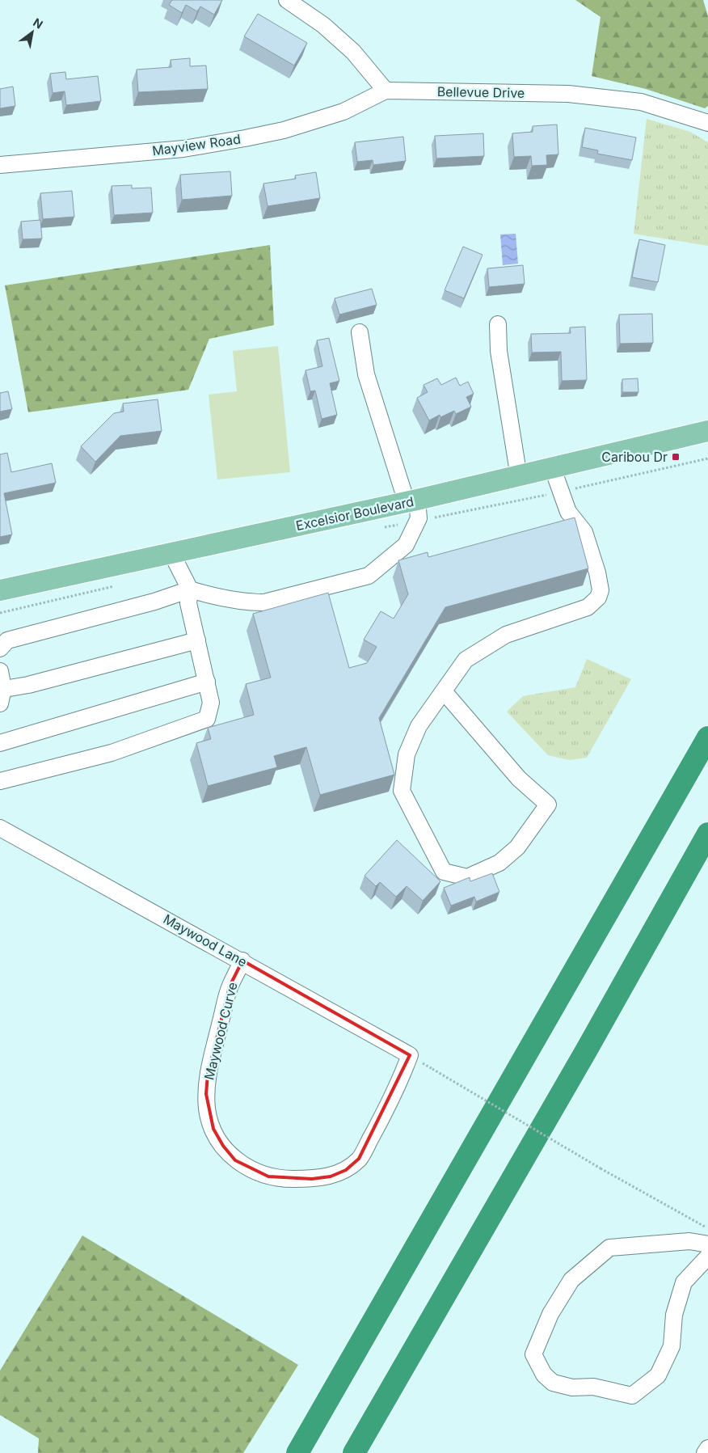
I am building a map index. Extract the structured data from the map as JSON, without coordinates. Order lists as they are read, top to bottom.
{
  "streets": {
    "main road": ["Excelsior Boulevard"],
    "street": [
      "Bellevue Drive",
      "Mayview Road",
      "Maywood Lane",
      "Maywood Curve"
    ]
  },
  "crossings": [
    ["Bellevue Drive", "Mayview Road"],
    ["Maywood Lane", "Maywood Curve"]
  ],
  "places": {
    "transit": ["Caribou Dr"]
  },
  "north": "top right"
}
